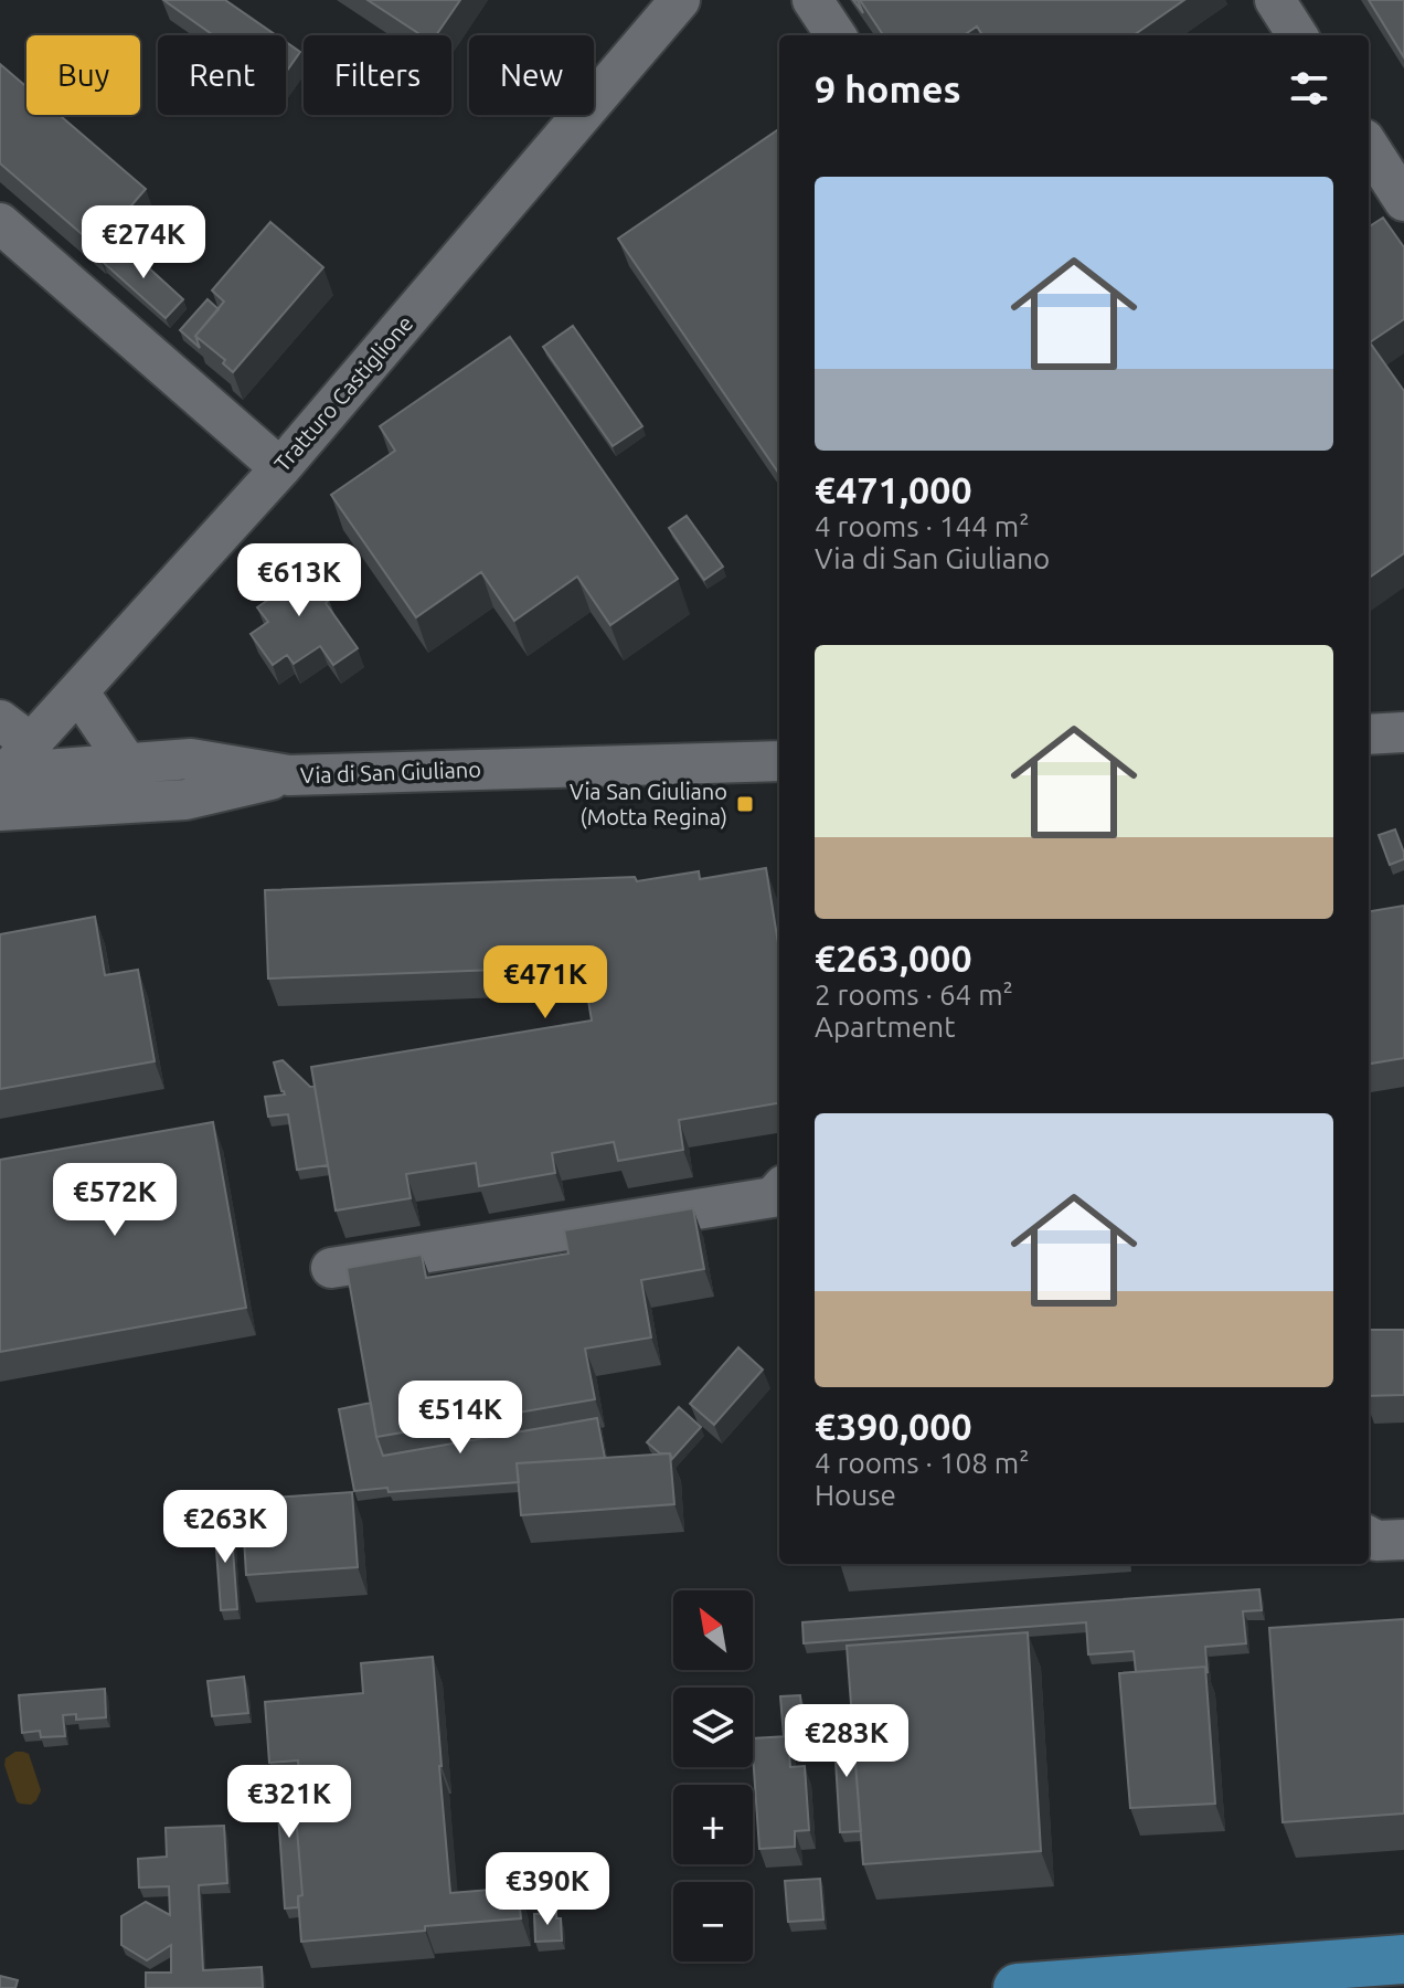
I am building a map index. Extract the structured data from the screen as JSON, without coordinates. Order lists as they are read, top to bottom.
{
  "streets": {
    "street": ["Tratturo Castiglione", "Via di San Giuliano"]
  },
  "crossings": [
    ["Tratturo Castiglione", "Via di San Giuliano"]
  ],
  "places": {
    "transit": ["Via San Giuliano (Motta Regina)"]
  },
  "north": "top left",
  "page": {
    "chip": [
      "Buy",
      "Rent",
      "Filters",
      "New"
    ],
    "heading": "9 homes",
    "list": [
      {
        "name": "€471,000",
        "note": "4 rooms · 144 m² · Via di San Giuliano"
      },
      {
        "name": "€263,000",
        "note": "2 rooms · 64 m² · Apartment"
      },
      {
        "name": "€390,000",
        "note": "4 rooms · 108 m² · House"
      }
    ],
    "price": [
      "€274K",
      "€613K",
      "€471K",
      "€572K",
      "€514K",
      "€263K",
      "€283K",
      "€321K",
      "€390K"
    ],
    "map_buttons": ["+", "−"]
  }
}
